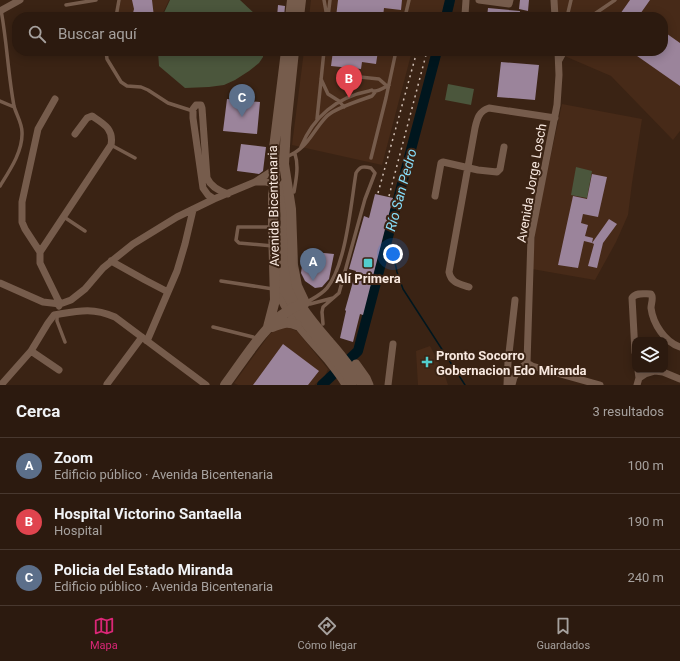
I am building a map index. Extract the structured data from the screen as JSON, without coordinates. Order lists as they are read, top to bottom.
{
  "streets": {
    "main road": ["Avenida Bicentenaria"],
    "street": ["Avenida Jorge Losch"]
  },
  "water": ["Río San Pedro"],
  "places": {
    "transit": ["Alí Primera"],
    "health": ["Pronto Socorro Gobernacion Edo Miranda"]
  },
  "page": {
    "search": "Buscar aquí",
    "pins": ["B", "C", "A"],
    "heading": ["Cerca", "3 resultados"],
    "list": [
      {
        "mark": "A",
        "name": "Zoom",
        "note": "Edificio público · Avenida Bicentenaria",
        "value": "100 m"
      },
      {
        "mark": "B",
        "name": "Hospital Victorino Santaella",
        "note": "Hospital",
        "value": "190 m"
      },
      {
        "mark": "C",
        "name": "Policia del Estado Miranda",
        "note": "Edificio público · Avenida Bicentenaria",
        "value": "240 m"
      }
    ],
    "nav": ["Mapa", "Cómo llegar", "Guardados"]
  }
}
